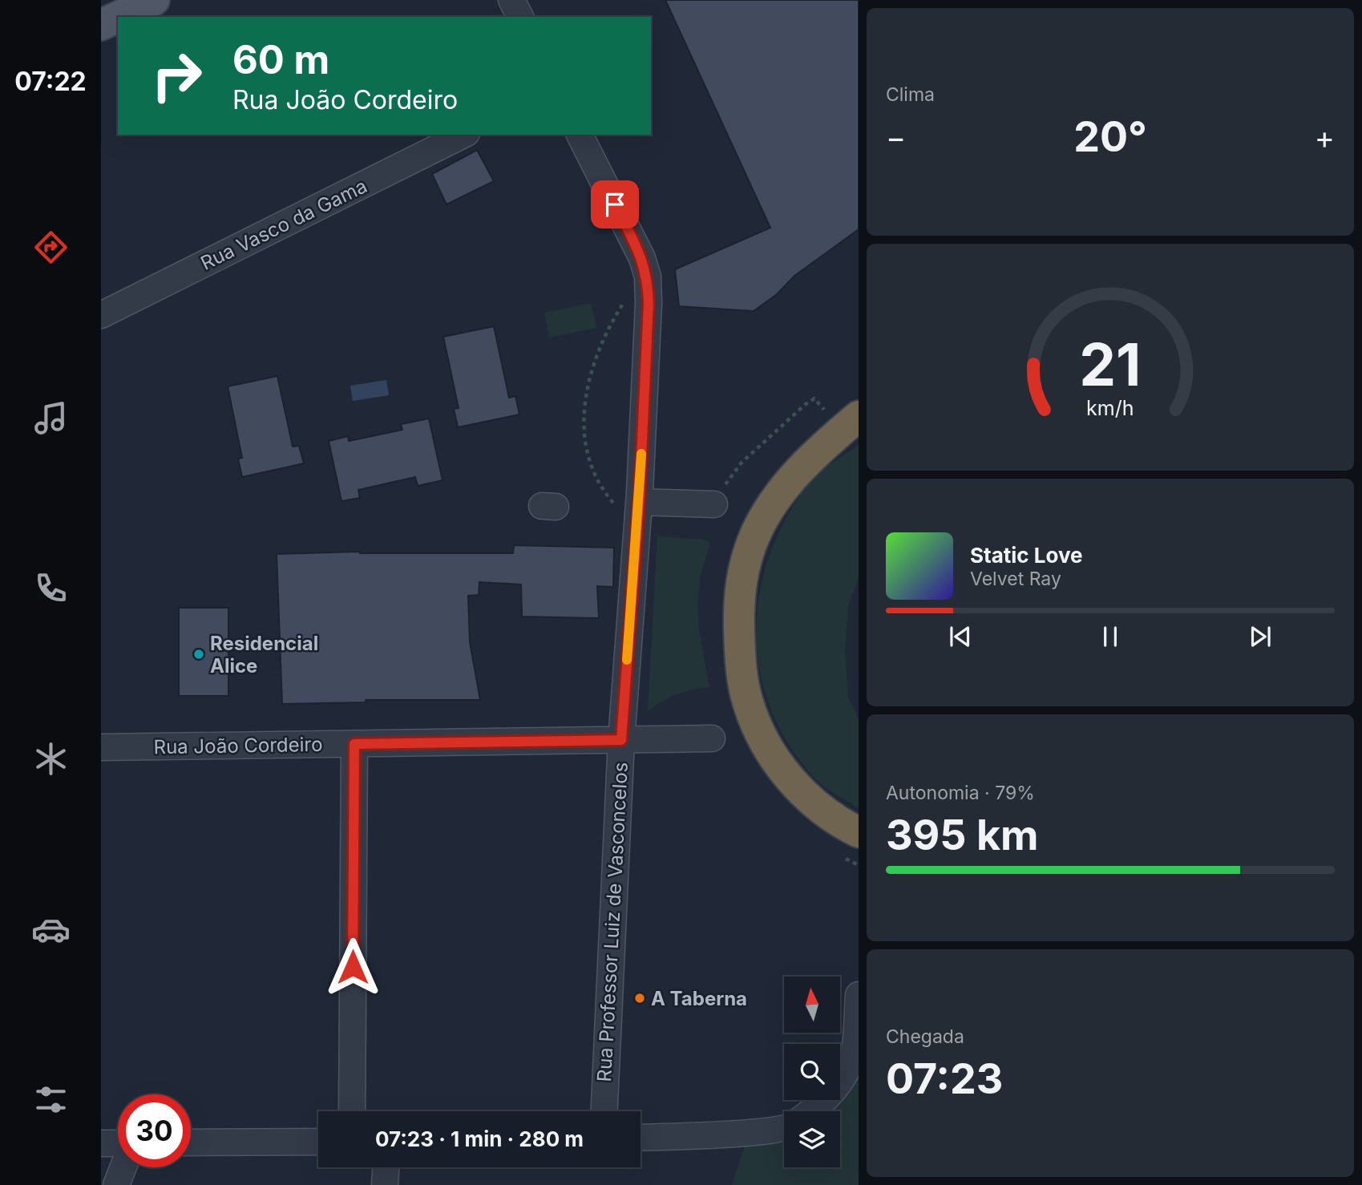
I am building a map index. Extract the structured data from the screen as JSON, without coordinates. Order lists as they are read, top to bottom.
{
  "streets": {
    "street": ["Rua Vasco da Gama", "Rua João Cordeiro", "Rua Professor Luiz de Vasconcelos"]
  },
  "crossings": [
    ["Rua João Cordeiro", "Rua Professor Luiz de Vasconcelos"]
  ],
  "places": ["Residencial Alice", "A Taberna"],
  "north": "top",
  "page": {
    "tabs": "07:22",
    "tile": [
      "Clima",
      ["Autonomia · 79%", "395 km"],
      ["Chegada", "07:23"]
    ],
    "turn": ["60 m", "Rua João Cordeiro"],
    "heat": ["−", "20°", "+"],
    "song": ["Static Love", "Velvet Ray"],
    "limit": "30",
    "trip": "07:23 · 1 min · 280 m",
    "gauge": ["21", "km/h"]
  }
}
